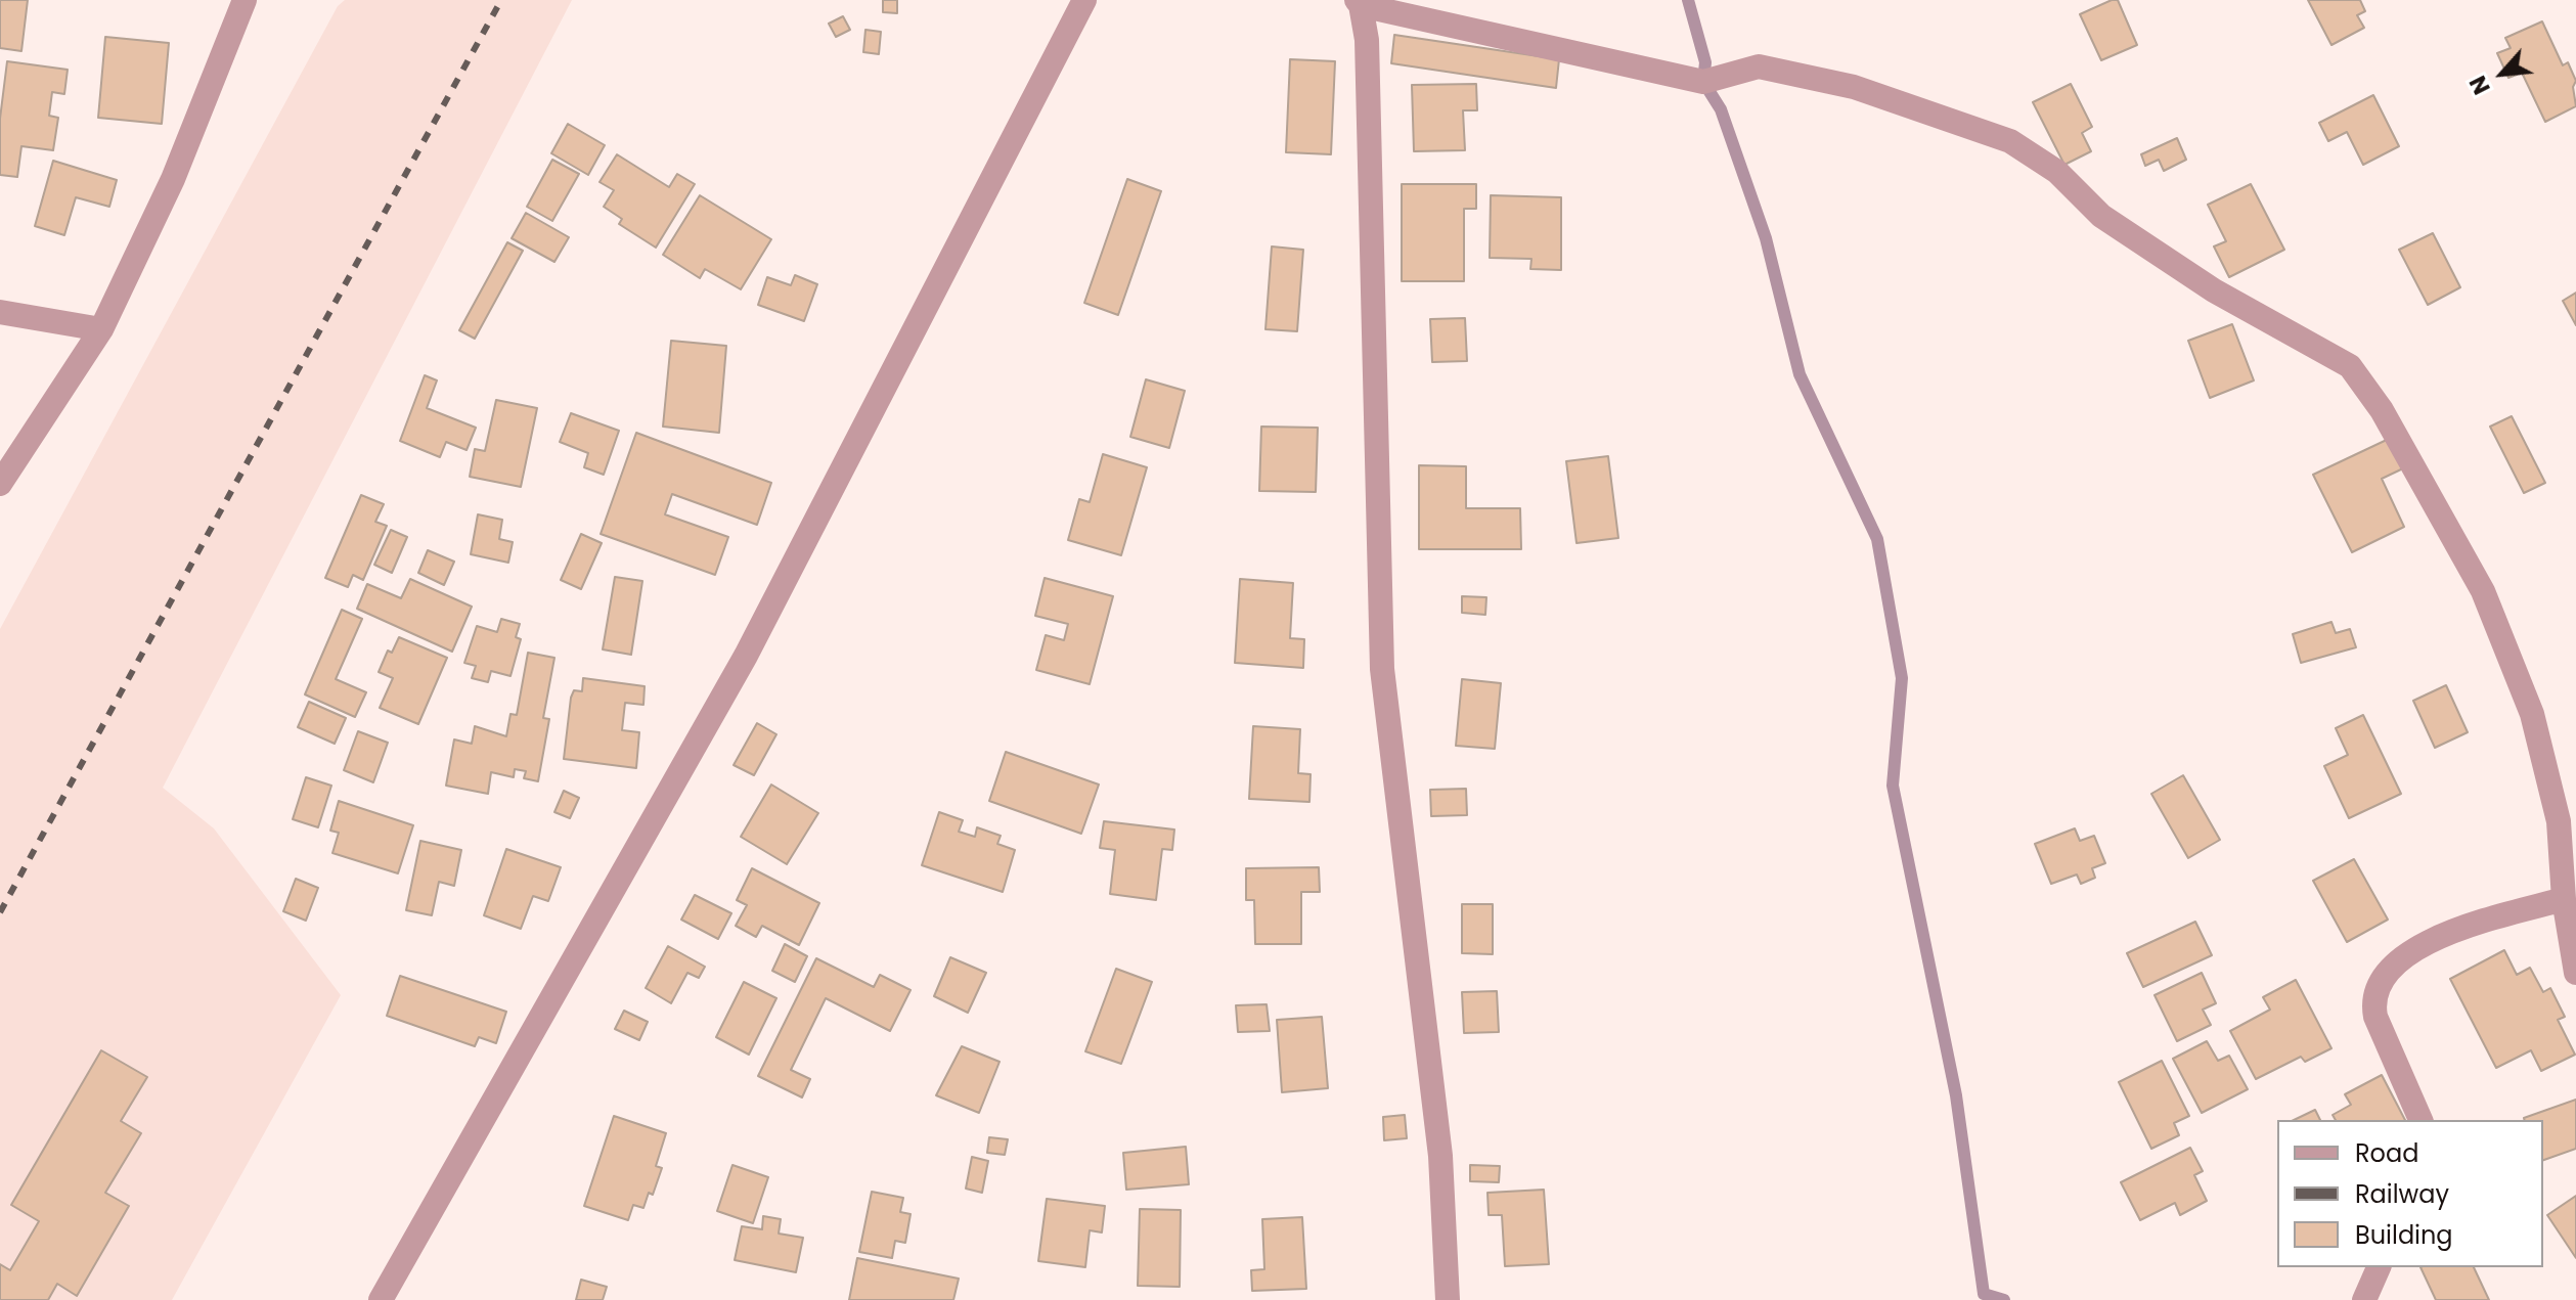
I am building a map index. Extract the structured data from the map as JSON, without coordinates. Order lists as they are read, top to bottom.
{
  "legend": ["Road", "Railway", "Building"],
  "north": "bottom left"
}
